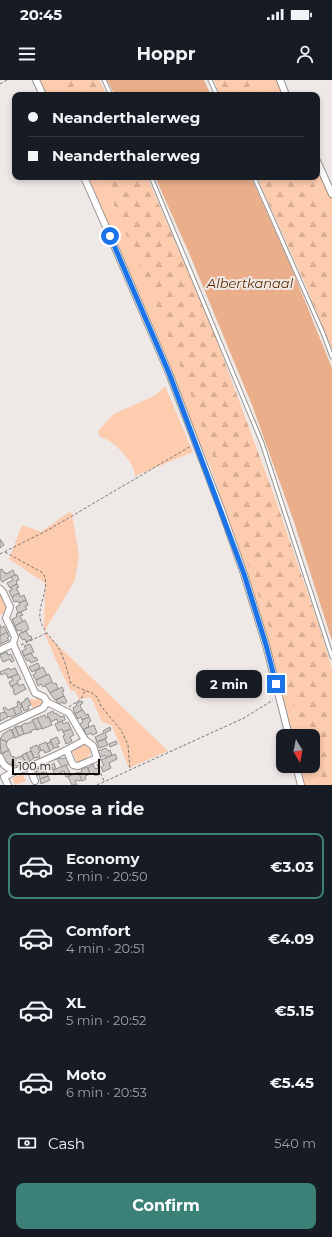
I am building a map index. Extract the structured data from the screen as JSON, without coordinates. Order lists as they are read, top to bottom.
{
  "water": ["Albertkanaal"],
  "scale_bar": "100 m",
  "north": "bottom",
  "page": {
    "status": "20:45",
    "header": "Hoppr",
    "banner": ["Neanderthalerweg", "Neanderthalerweg"],
    "bubble": "2 min",
    "scale": "100 m",
    "heading": "Choose a ride",
    "list": [
      {
        "name": "Economy",
        "note": "3 min · 20:50",
        "value": "€3.03"
      },
      {
        "name": "Comfort",
        "note": "4 min · 20:51",
        "value": "€4.09"
      },
      {
        "name": "XL",
        "note": "5 min · 20:52",
        "value": "€5.15"
      },
      {
        "name": "Moto",
        "note": "6 min · 20:53",
        "value": "€5.45"
      }
    ],
    "pay": ["Cash", "540 m"],
    "buttons": "Confirm"
  }
}
